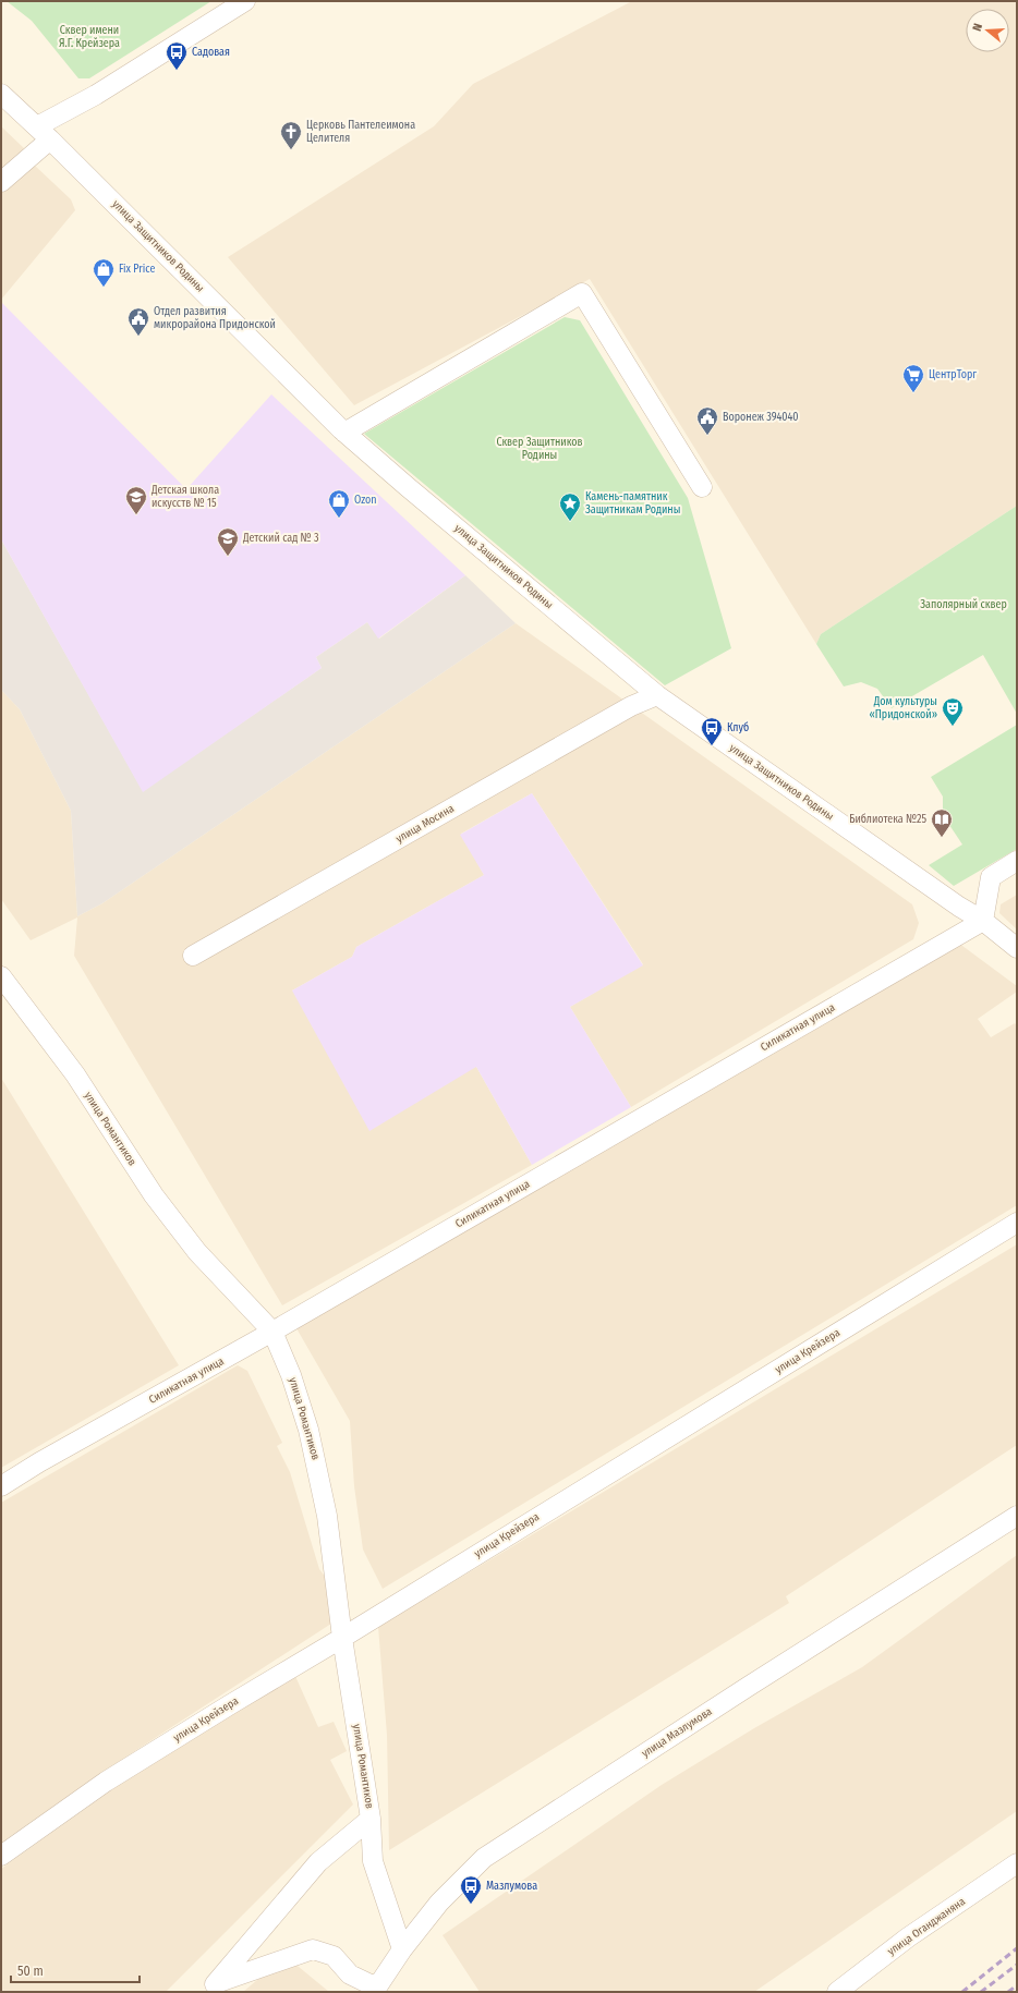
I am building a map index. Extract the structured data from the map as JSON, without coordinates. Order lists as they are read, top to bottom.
{
  "streets": {
    "street": [
      "улица Защитников Родины",
      "улица Мосина",
      "Силикатная улица",
      "улица Романтиков",
      "улица Крейзера",
      "улица Мазлумова",
      "улица Оганджаняна"
    ]
  },
  "crossings": [
    ["улица Защитников Родины", "улица Мосина"],
    ["улица Защитников Родины", "Силикатная улица"],
    ["Силикатная улица", "улица Романтиков"],
    ["улица Романтиков", "улица Крейзера"],
    ["улица Романтиков", "улица Мазлумова"]
  ],
  "parks": ["Сквер имени Я.Г. Крейзера", "Сквер Защитников Родины", "Заполярный сквер"],
  "places": {
    "bus stop": ["Садовая", "Клуб", "Мазлумова"],
    "church": ["Церковь Пантелеимона Целителя"],
    "shop": ["Fix Price", "Ozon"],
    "public building": ["Отдел развития микрорайона Придонской", "Воронеж 394040"],
    "supermarket": ["ЦентрТорг"],
    "school or university": ["Детская школа искусств № 15", "Детский сад № 3"],
    "place": ["Камень-памятник Защитникам Родины"],
    "theatre": ["Дом культуры «Придонской»"],
    "library": ["Библиотека №25"]
  },
  "scale_bar": "50 m",
  "north": "left"
}
